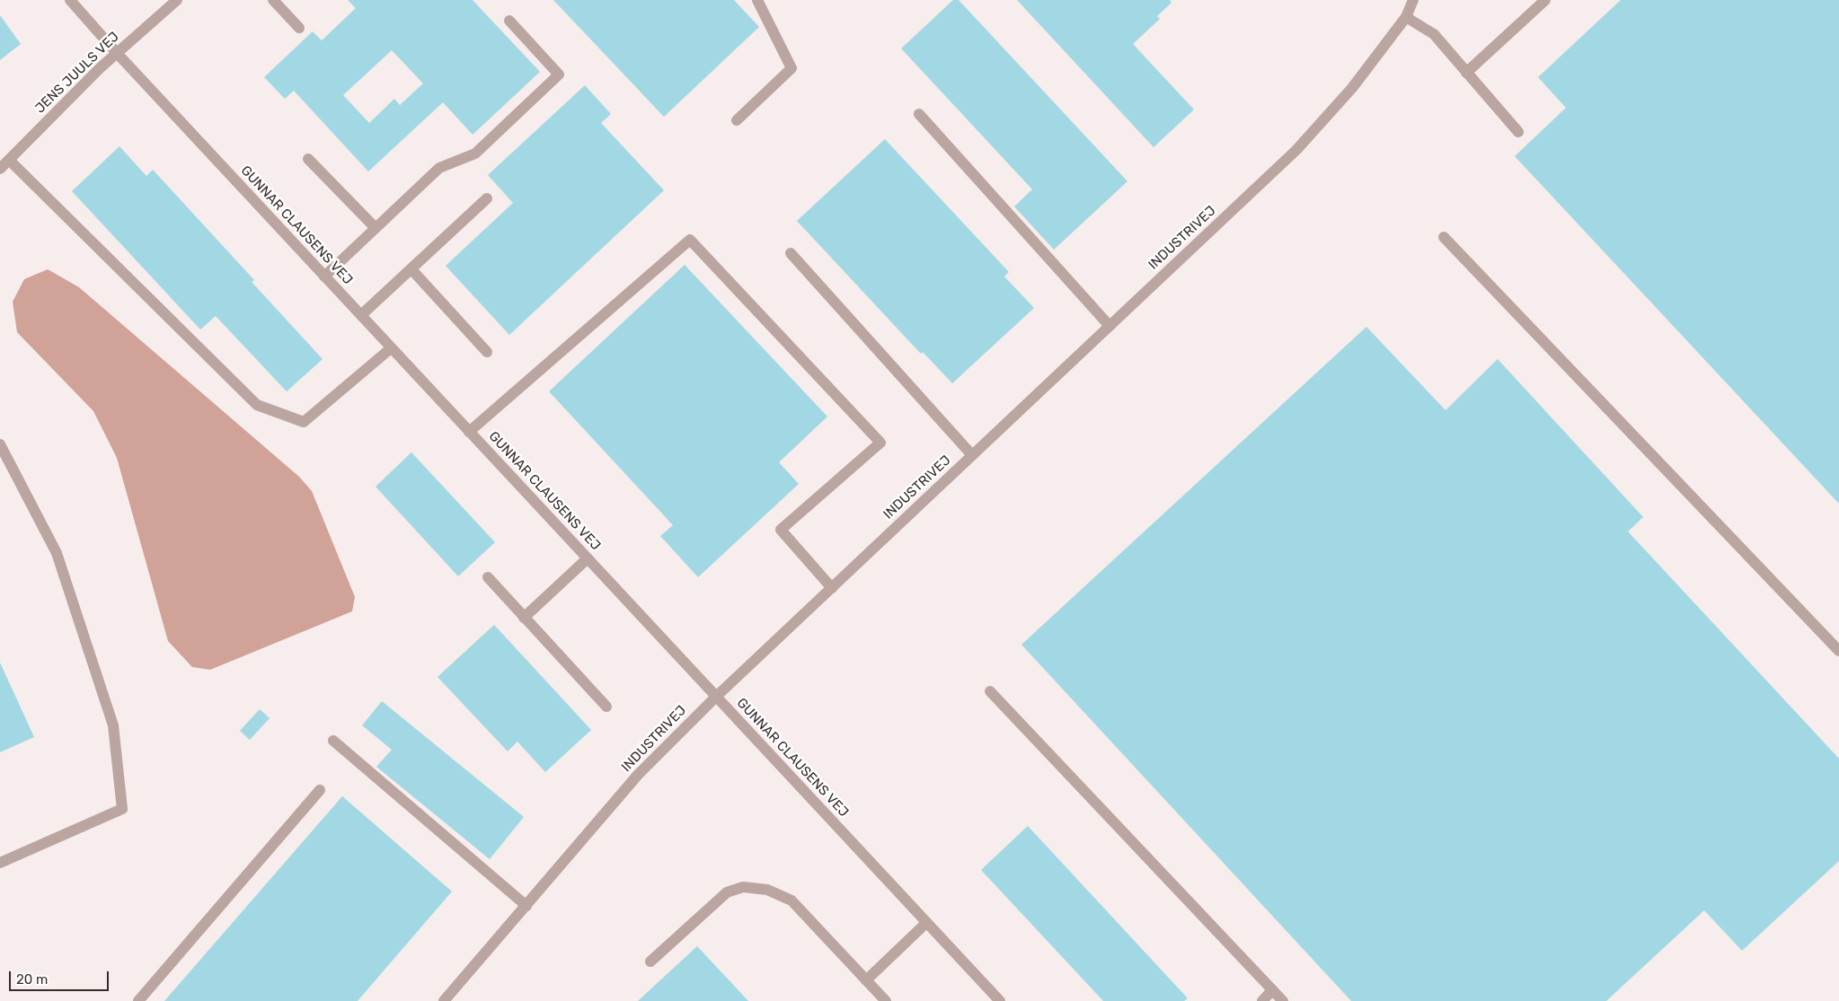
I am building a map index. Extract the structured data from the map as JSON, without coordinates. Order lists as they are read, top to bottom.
{
  "streets": {
    "street": ["JENS JUULS VEJ", "GUNNAR CLAUSENS VEJ", "INDUSTRIVEJ"]
  },
  "crossings": [
    ["JENS JUULS VEJ", "GUNNAR CLAUSENS VEJ"],
    ["GUNNAR CLAUSENS VEJ", "INDUSTRIVEJ"]
  ],
  "scale_bar": "20 m"
}
